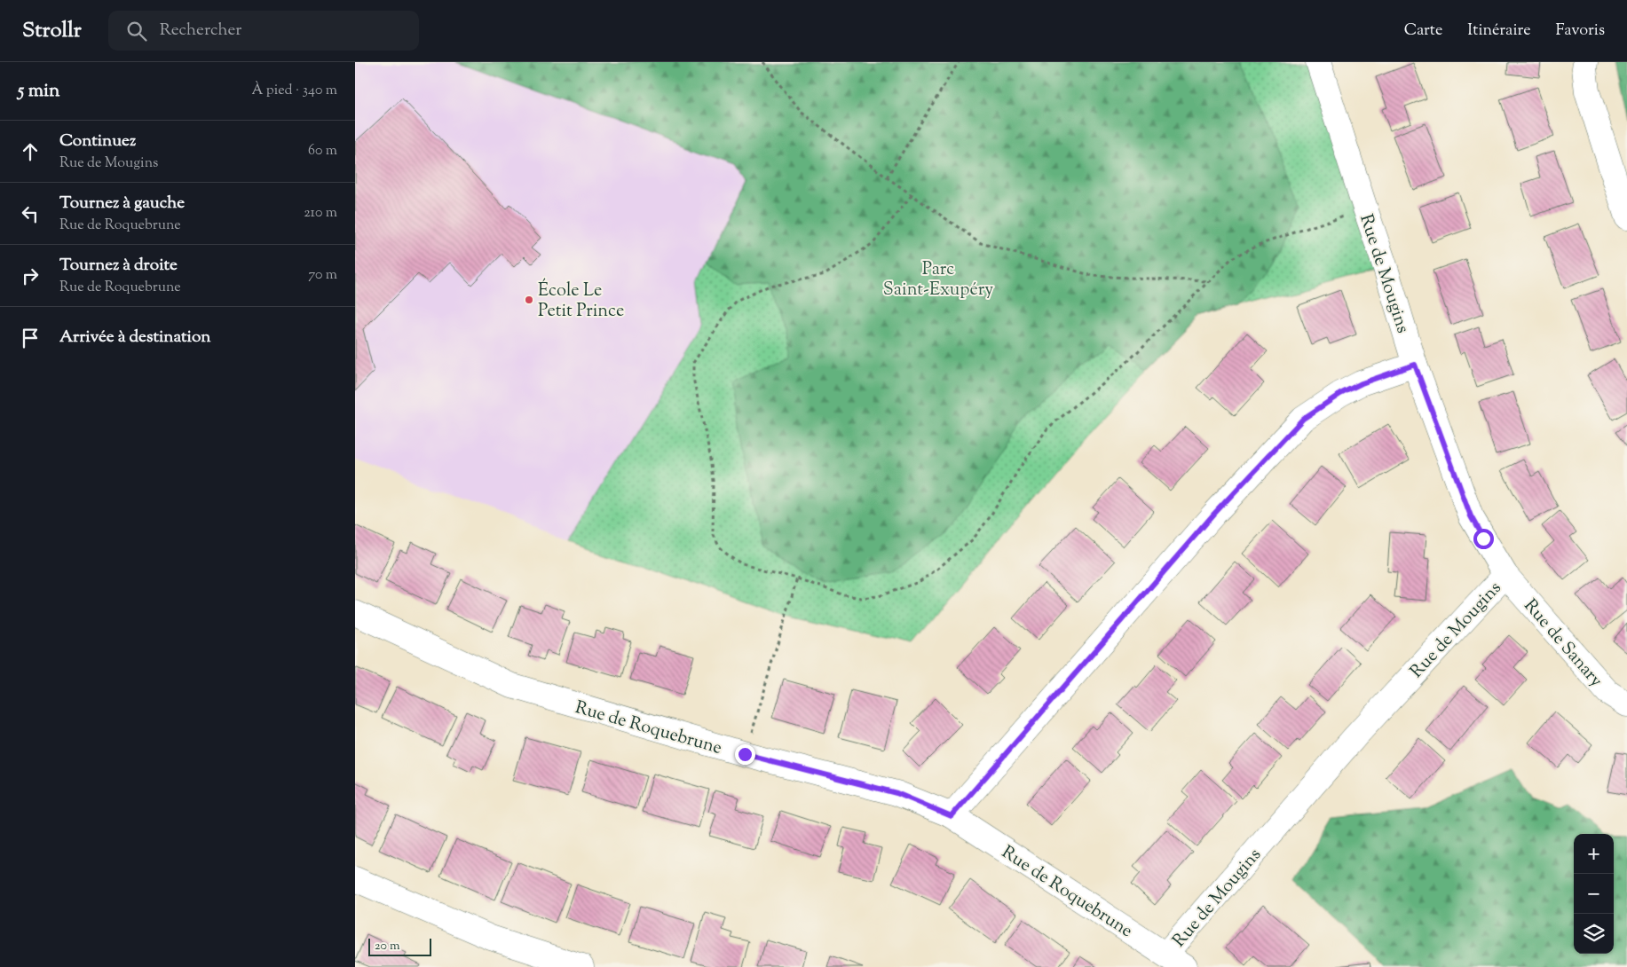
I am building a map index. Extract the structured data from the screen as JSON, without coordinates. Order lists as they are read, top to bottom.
{
  "streets": {
    "street": ["Rue de Mougins", "Rue de Sanary", "Rue de Roquebrune"]
  },
  "crossings": [
    ["Rue de Mougins", "Rue de Sanary"],
    ["Rue de Mougins", "Rue de Roquebrune"]
  ],
  "parks": ["Parc Saint-Exupéry"],
  "places": ["École Le Petit Prince"],
  "scale_bar": "20 m",
  "page": {
    "header": "Strollr",
    "search": "Rechercher",
    "nav": ["Carte", "Itinéraire", "Favoris"],
    "heading": ["5 min", "À pied · 340 m"],
    "list": [
      ["Continuez", "Rue de Mougins", "60 m"],
      ["Tournez à gauche", "Rue de Roquebrune", "210 m"],
      ["Tournez à droite", "Rue de Roquebrune", "70 m"],
      "Arrivée à destination"
    ],
    "map_buttons": ["+", "−"],
    "scale": "20 m"
  }
}
